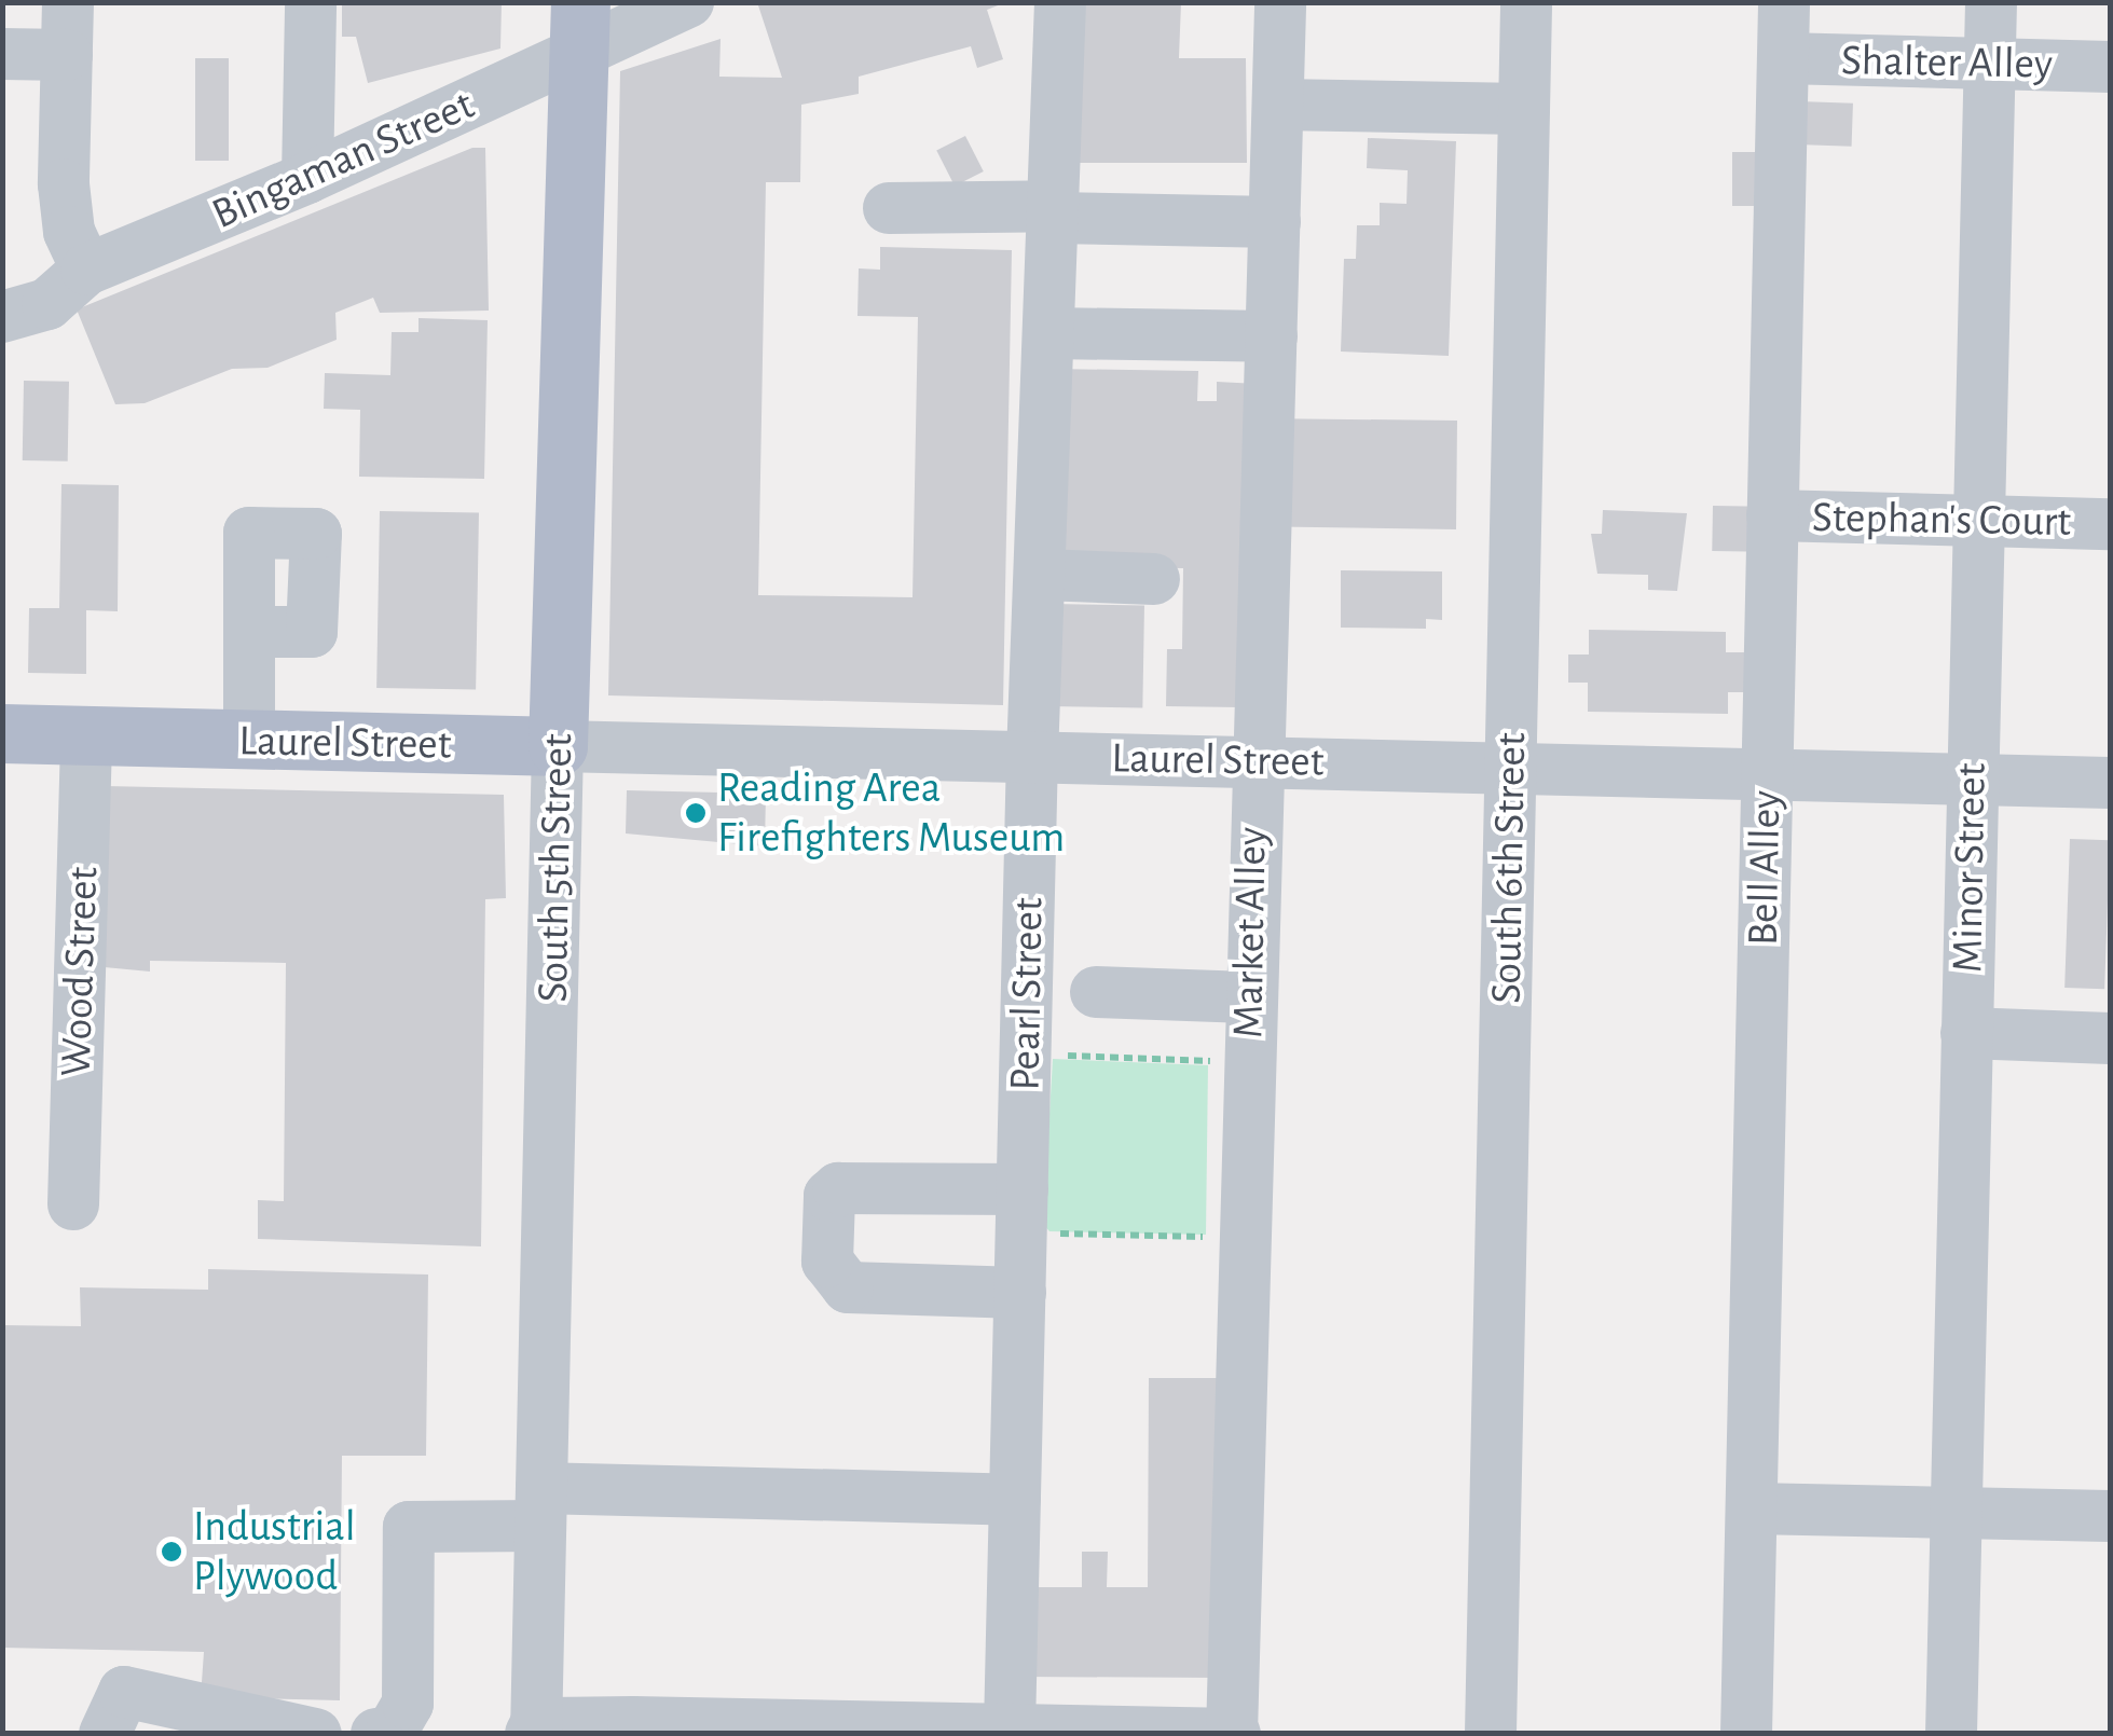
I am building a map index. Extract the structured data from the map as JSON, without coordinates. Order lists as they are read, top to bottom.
{
  "streets": {
    "main road": ["Laurel Street", "South 5th Street"],
    "street": [
      "Shalter Alley",
      "Bingaman Street",
      "Stephan's Court",
      "South 6th Street",
      "Bell Alley",
      "Minor Street",
      "Market Alley",
      "Wood Street",
      "Pearl Street"
    ]
  },
  "crossings": [
    ["Shalter Alley", "Bell Alley"],
    ["Shalter Alley", "Minor Street"],
    ["Bingaman Street", "South 5th Street"],
    ["Stephan's Court", "Bell Alley"],
    ["Stephan's Court", "Minor Street"],
    ["Laurel Street", "South 5th Street"],
    ["Laurel Street", "South 6th Street"],
    ["Laurel Street", "Bell Alley"],
    ["Laurel Street", "Minor Street"],
    ["Laurel Street", "Market Alley"],
    ["Laurel Street", "Wood Street"],
    ["Laurel Street", "Pearl Street"]
  ],
  "places": ["Reading Area Firefighters Museum", "Industrial Plywood"]
}
